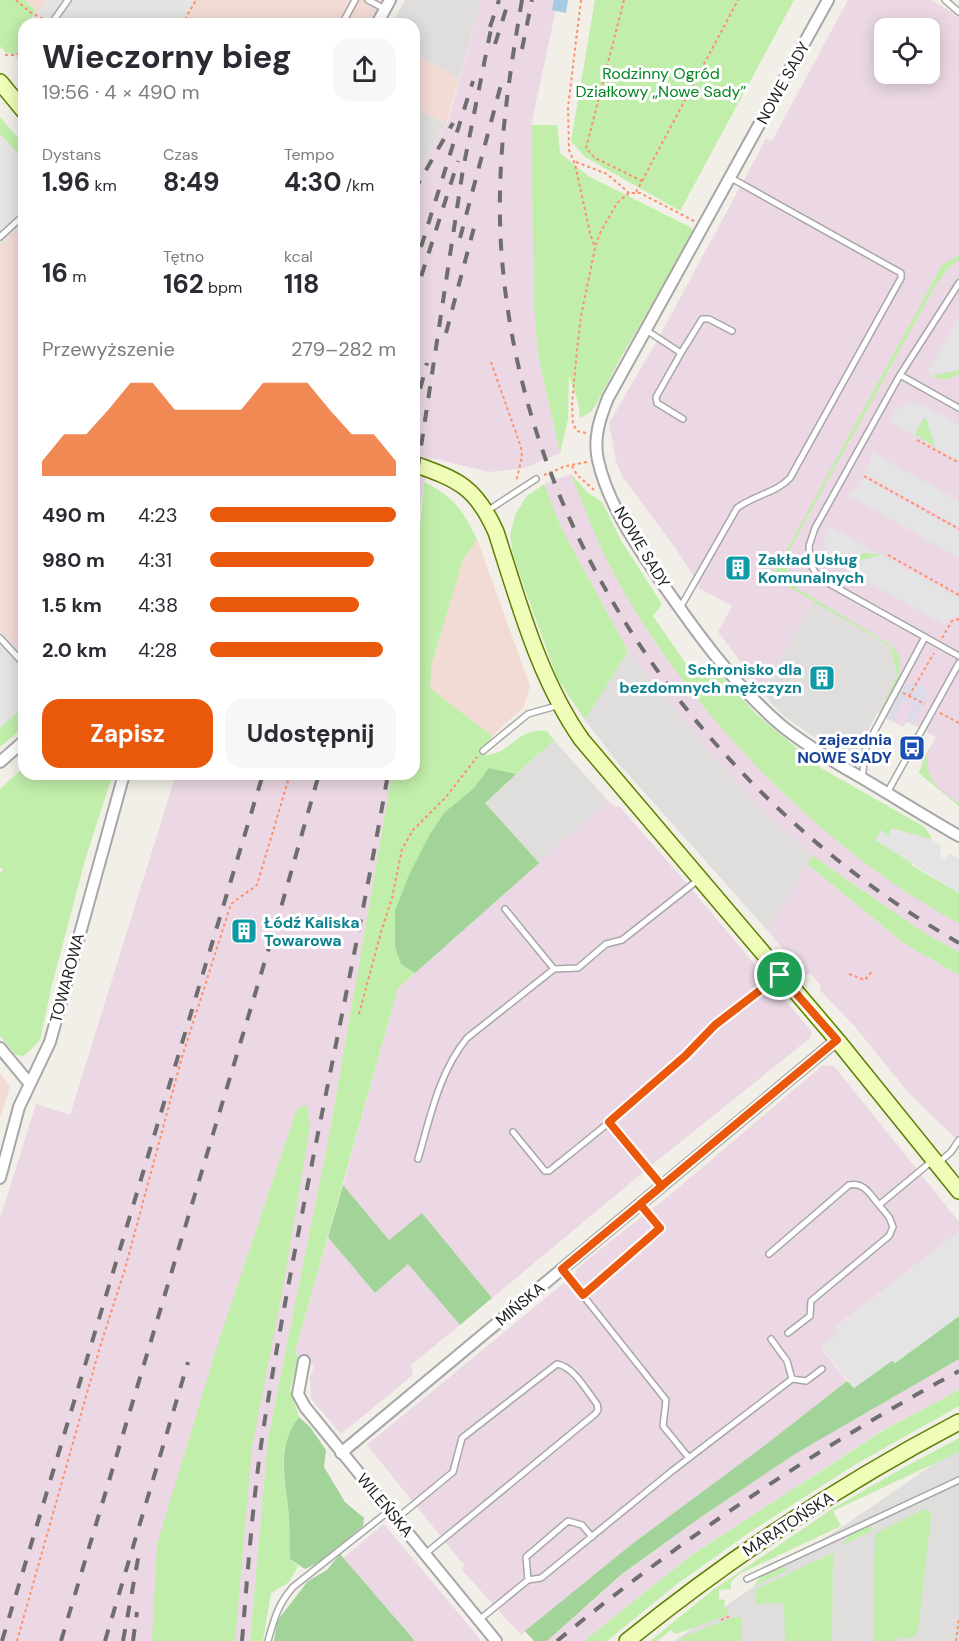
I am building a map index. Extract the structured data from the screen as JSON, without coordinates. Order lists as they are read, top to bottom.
{
  "streets": {
    "street": [
      "NOWE SADY",
      "TOWAROWA",
      "MIŃSKA",
      "WILEŃSKA",
      "MARATOŃSKA"
    ]
  },
  "crossings": [
    ["MIŃSKA", "WILEŃSKA"]
  ],
  "parks": ["Rodzinny Ogród Działkowy „Nowe Sady”"],
  "places": {
    "building": ["Zakład Usług Komunalnych", "Schronisko dla bezdomnych mężczyzn", "Łódź Kaliska Towarowa"],
    "bus stop": ["zajezdnia NOWE SADY"]
  },
  "page": {
    "heading": ["Wieczorny bieg", "19:56 · 4 × 490 m"],
    "stats": [
      ["Dystans", "1.96 km"],
      ["Czas", "8:49"],
      ["Tempo", "4:30 /km"],
      ["16 m"],
      ["Tętno", "162 bpm"],
      ["kcal", "118"]
    ],
    "chart": ["Przewyższenie", "279–282 m"],
    "list": [
      {
        "name": "490 m",
        "note": "4:23"
      },
      {
        "name": "980 m",
        "note": "4:31"
      },
      {
        "name": "1.5 km",
        "note": "4:38"
      },
      {
        "name": "2.0 km",
        "note": "4:28"
      }
    ],
    "buttons": ["Zapisz", "Udostępnij"]
  }
}
